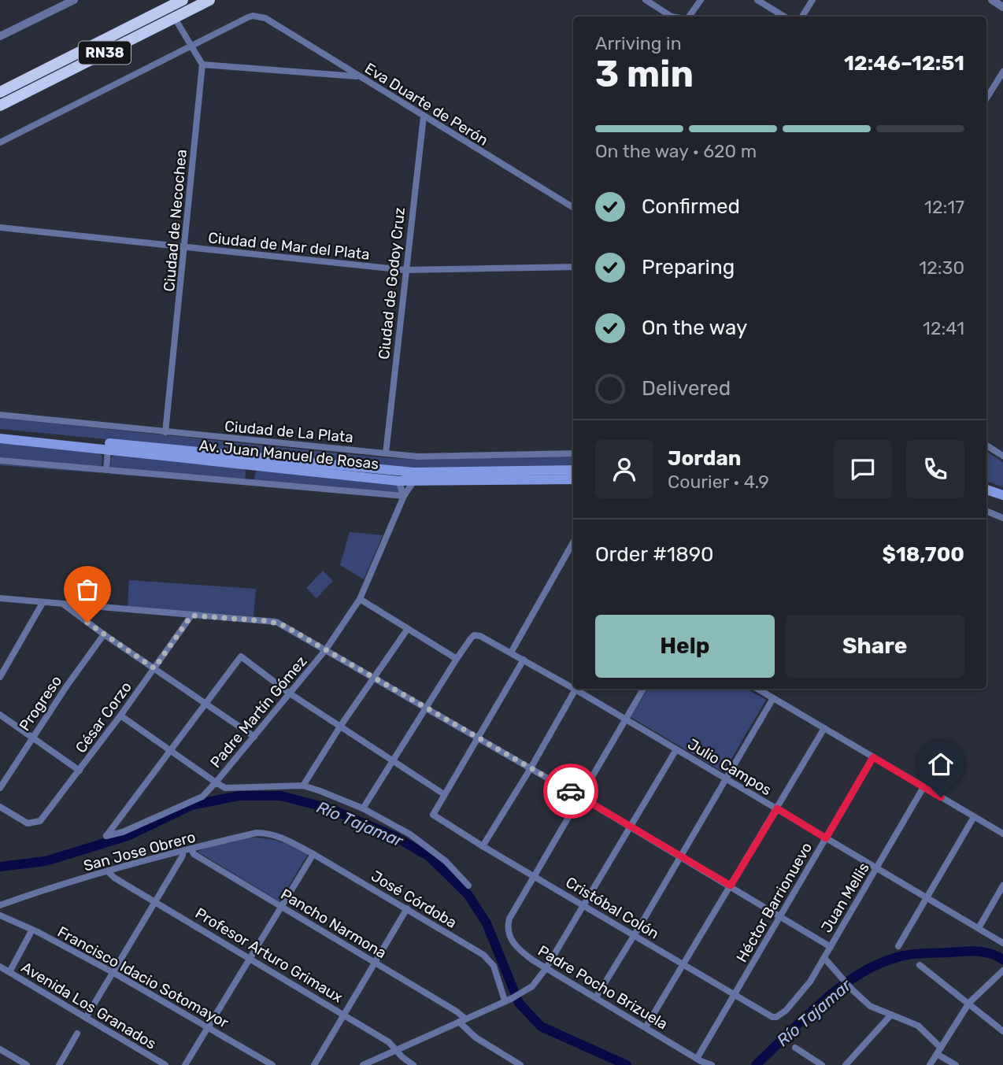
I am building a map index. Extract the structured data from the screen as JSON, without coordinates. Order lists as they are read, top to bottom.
{
  "streets": {
    "highway": ["RN38"],
    "main road": ["Av. Juan Manuel de Rosas"],
    "street": [
      "Eva Duarte de Perón",
      "Ciudad de Necochea",
      "Ciudad de Mar del Plata",
      "Ciudad de Godoy Cruz",
      "Ciudad de La Plata",
      "Progreso",
      "Padre Martín Gómez",
      "César Corzo",
      "Julio Campos",
      "San Jose Obrero",
      "Juan Mellis",
      "José Córdoba",
      "Héctor Barrionuevo",
      "Cristóbal Colón",
      "Pancho Narmona",
      "Profesor Arturo Grimaux",
      "Francisco Idacio Sotomayor",
      "Padre Pocho Brizuela",
      "Avenida Los Granados"
    ]
  },
  "crossings": [
    ["Eva Duarte de Perón", "Ciudad de Godoy Cruz"],
    ["Ciudad de Necochea", "Ciudad de Mar del Plata"],
    ["Ciudad de Necochea", "Ciudad de La Plata"],
    ["Ciudad de Mar del Plata", "Ciudad de Godoy Cruz"],
    ["Ciudad de Godoy Cruz", "Ciudad de La Plata"],
    ["Av. Juan Manuel de Rosas", "Padre Martín Gómez"],
    ["Julio Campos", "Juan Mellis"],
    ["Julio Campos", "Héctor Barrionuevo"],
    ["San Jose Obrero", "José Córdoba"],
    ["San Jose Obrero", "Pancho Narmona"],
    ["San Jose Obrero", "Profesor Arturo Grimaux"],
    ["Juan Mellis", "Cristóbal Colón"],
    ["Héctor Barrionuevo", "Cristóbal Colón"],
    ["Héctor Barrionuevo", "Padre Pocho Brizuela"],
    ["Cristóbal Colón", "Padre Pocho Brizuela"]
  ],
  "water": ["Río Tajamar"],
  "page": {
    "heading": ["3 min", "Arriving in", "12:46–12:51"],
    "panel": [
      "Jordan",
      "Courier · 4.9",
      "Order #1890",
      "$18,700"
    ],
    "bar": "On the way · 620 m",
    "list": [
      ["Confirmed", "12:17"],
      ["Preparing", "12:30"],
      ["On the way", "12:41"],
      "Delivered"
    ],
    "buttons": ["Help", "Share"]
  }
}
